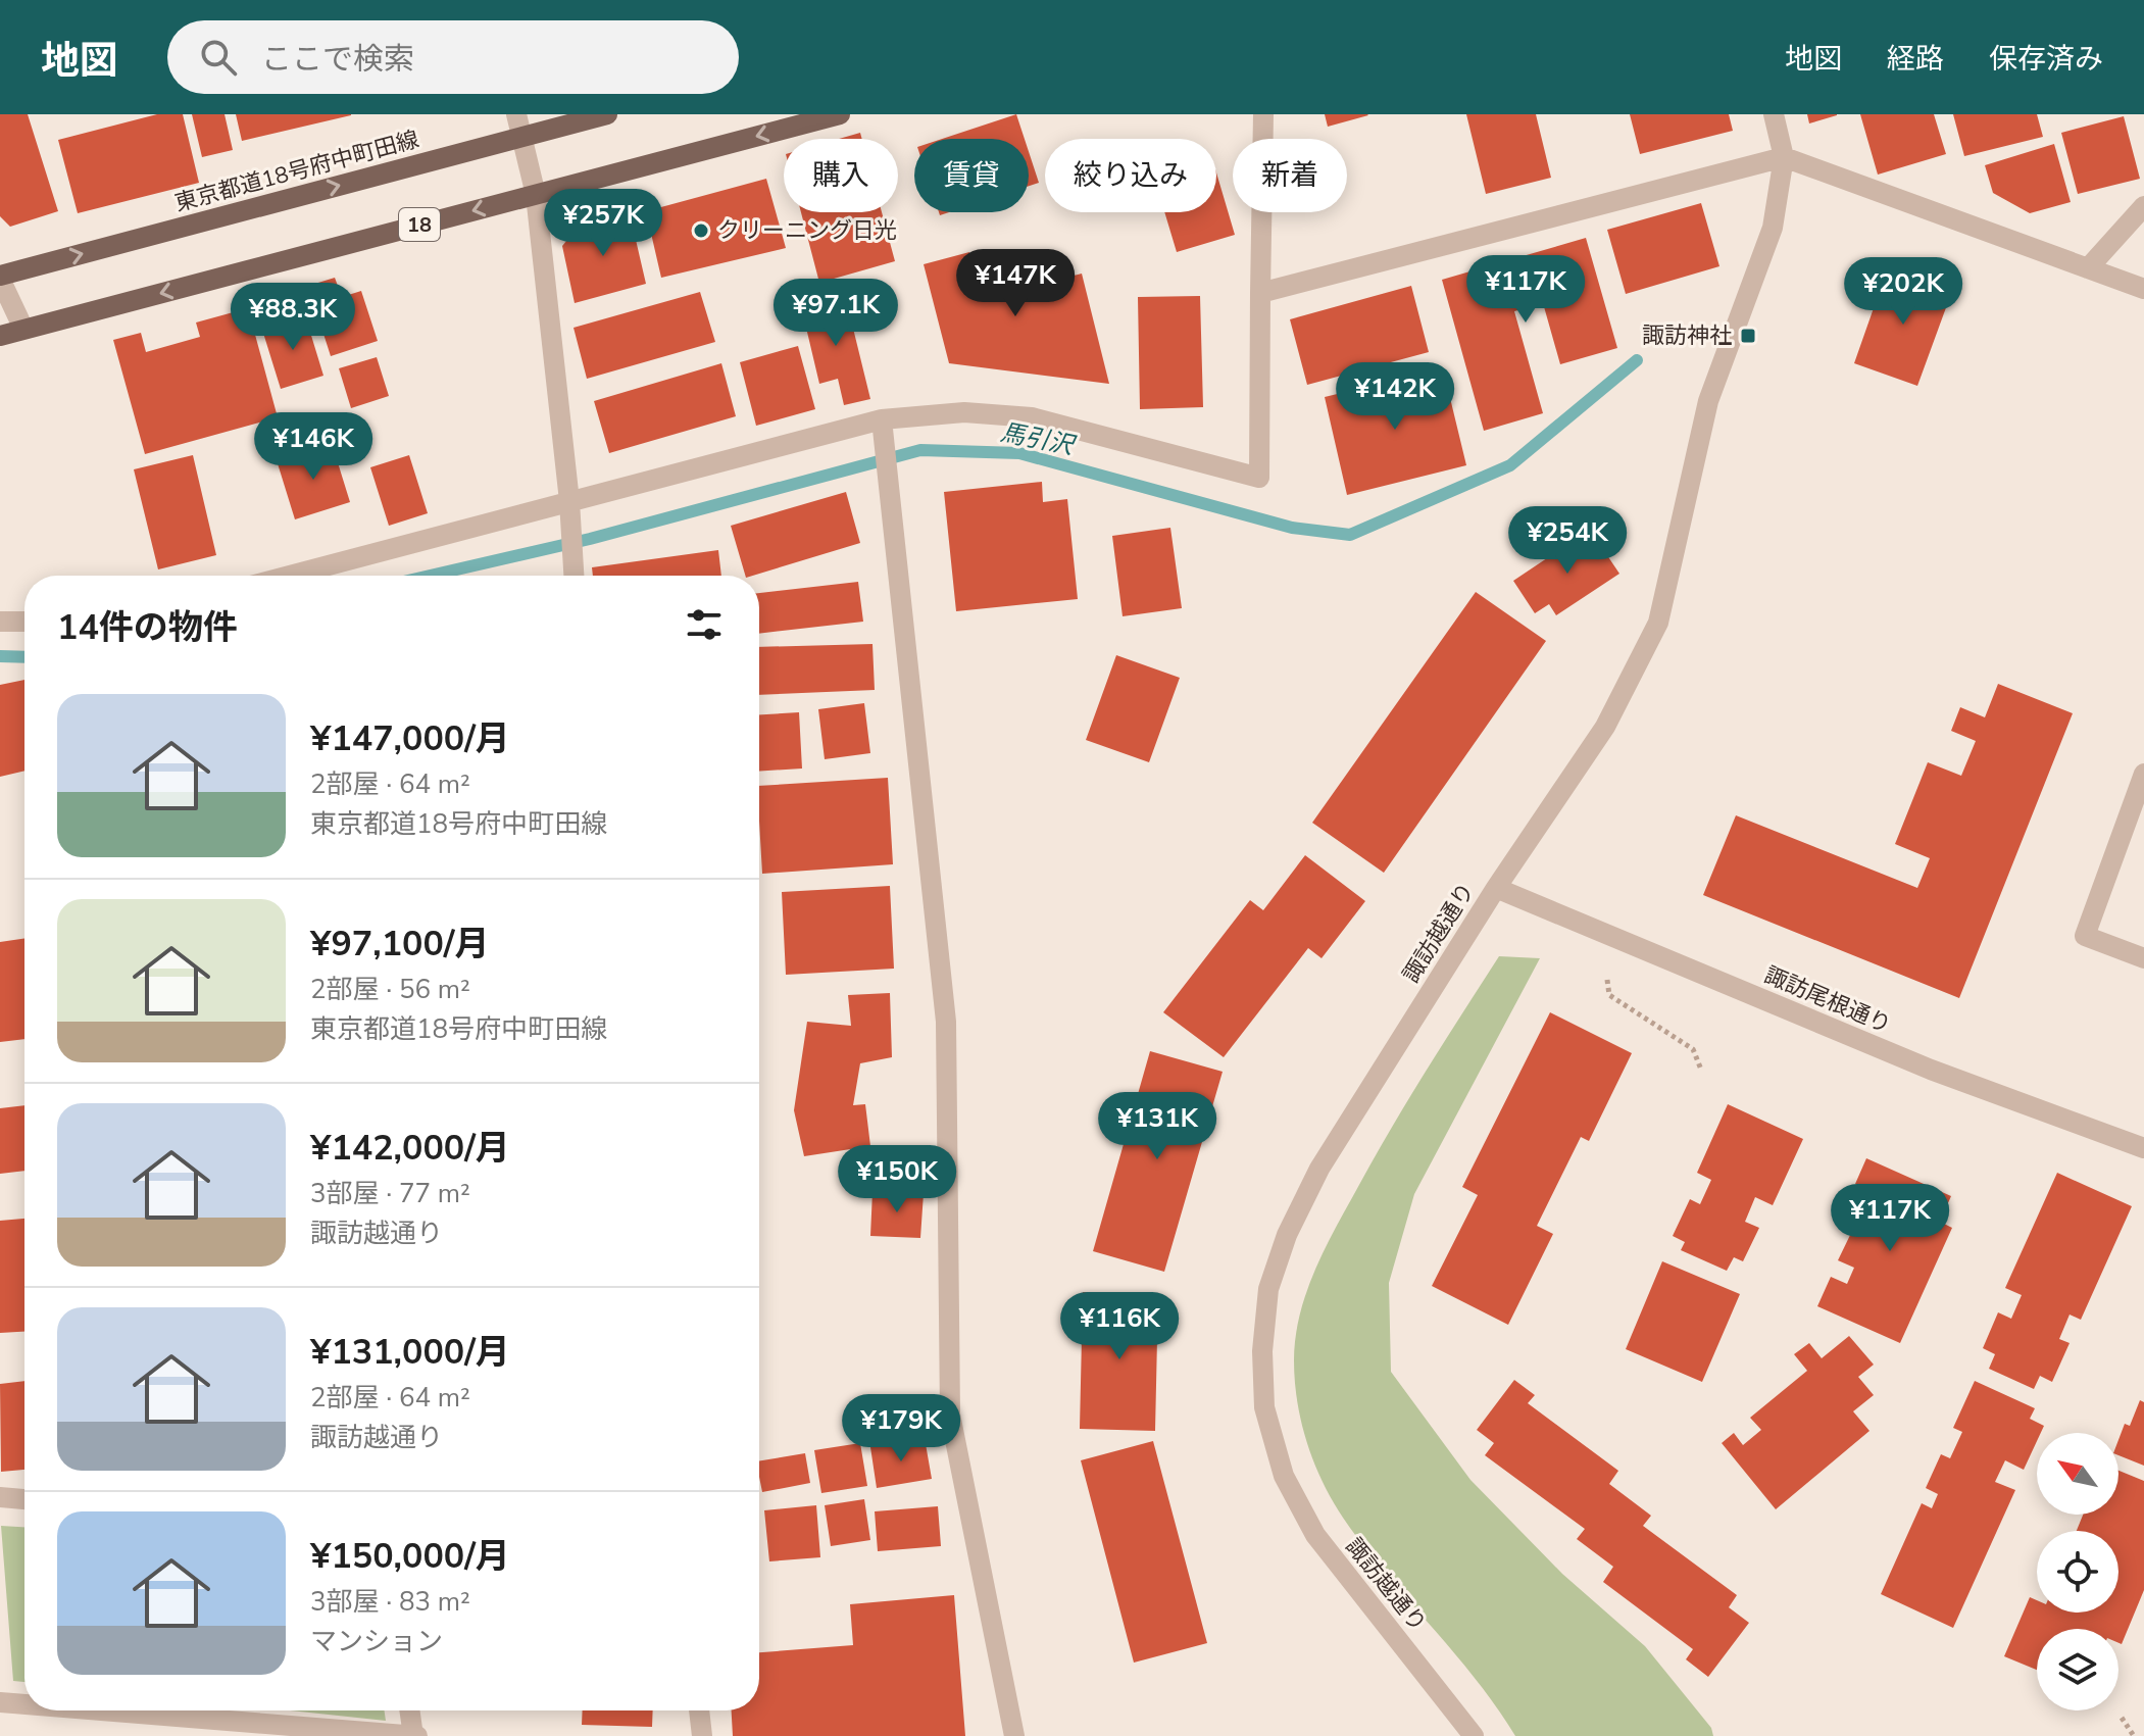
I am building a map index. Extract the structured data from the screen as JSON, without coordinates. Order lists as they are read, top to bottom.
{
  "streets": {
    "main road": ["東京都道18号府中町田線", "18"],
    "street": ["諏訪越通り", "諏訪尾根通り"]
  },
  "crossings": [
    ["諏訪越通り", "諏訪尾根通り"]
  ],
  "water": ["馬引沢"],
  "places": {
    "other": ["クリーニング日光"],
    "transit": ["諏訪神社"]
  },
  "north": "top left",
  "page": {
    "header": "地図",
    "search": "ここで検索",
    "nav": ["地図", "経路", "保存済み"],
    "chip": [
      "購入",
      "賃貸",
      "絞り込み",
      "新着"
    ],
    "price": [
      "¥257K",
      "¥147K",
      "¥117K",
      "¥202K",
      "¥97.1K",
      "¥88.3K",
      "¥142K",
      "¥146K",
      "¥254K",
      "¥131K",
      "¥150K",
      "¥117K",
      "¥116K",
      "¥179K"
    ],
    "heading": "14件の物件",
    "list": [
      {
        "name": "¥147,000/月",
        "note": "2部屋 · 64 m² · 東京都道18号府中町田線"
      },
      {
        "name": "¥97,100/月",
        "note": "2部屋 · 56 m² · 東京都道18号府中町田線"
      },
      {
        "name": "¥142,000/月",
        "note": "3部屋 · 77 m² · 諏訪越通り"
      },
      {
        "name": "¥131,000/月",
        "note": "2部屋 · 64 m² · 諏訪越通り"
      },
      {
        "name": "¥150,000/月",
        "note": "3部屋 · 83 m² · マンション"
      }
    ]
  }
}
